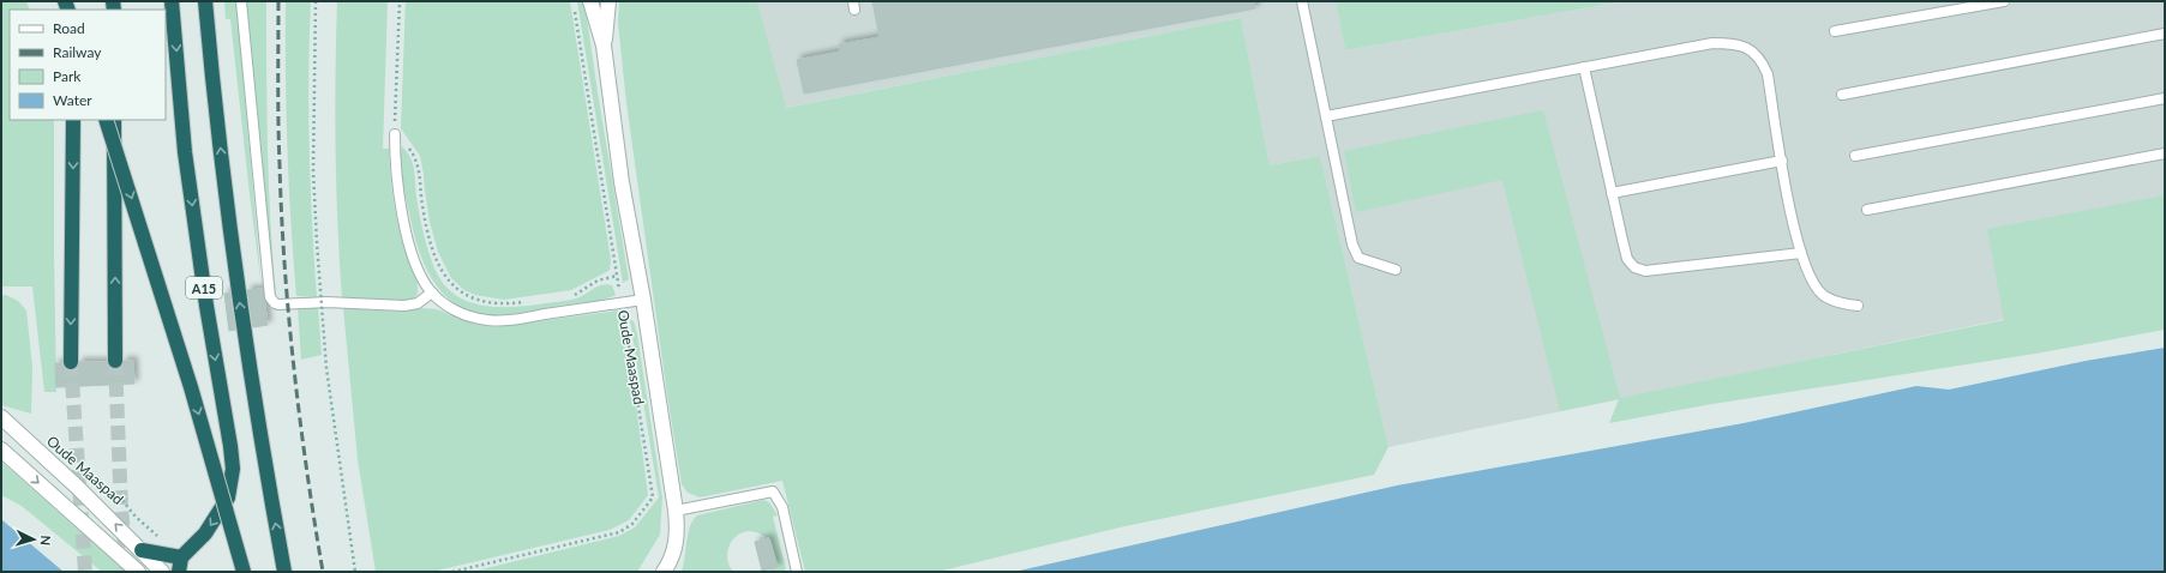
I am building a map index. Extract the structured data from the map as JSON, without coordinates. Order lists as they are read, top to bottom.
{
  "streets": {
    "highway": ["A15"],
    "street": ["Oude Maaspad"]
  },
  "crossings": [
    ["A15", "Oude Maaspad"]
  ],
  "legend": [
    "Road",
    "Railway",
    "Park",
    "Water"
  ],
  "north": "right"
}
